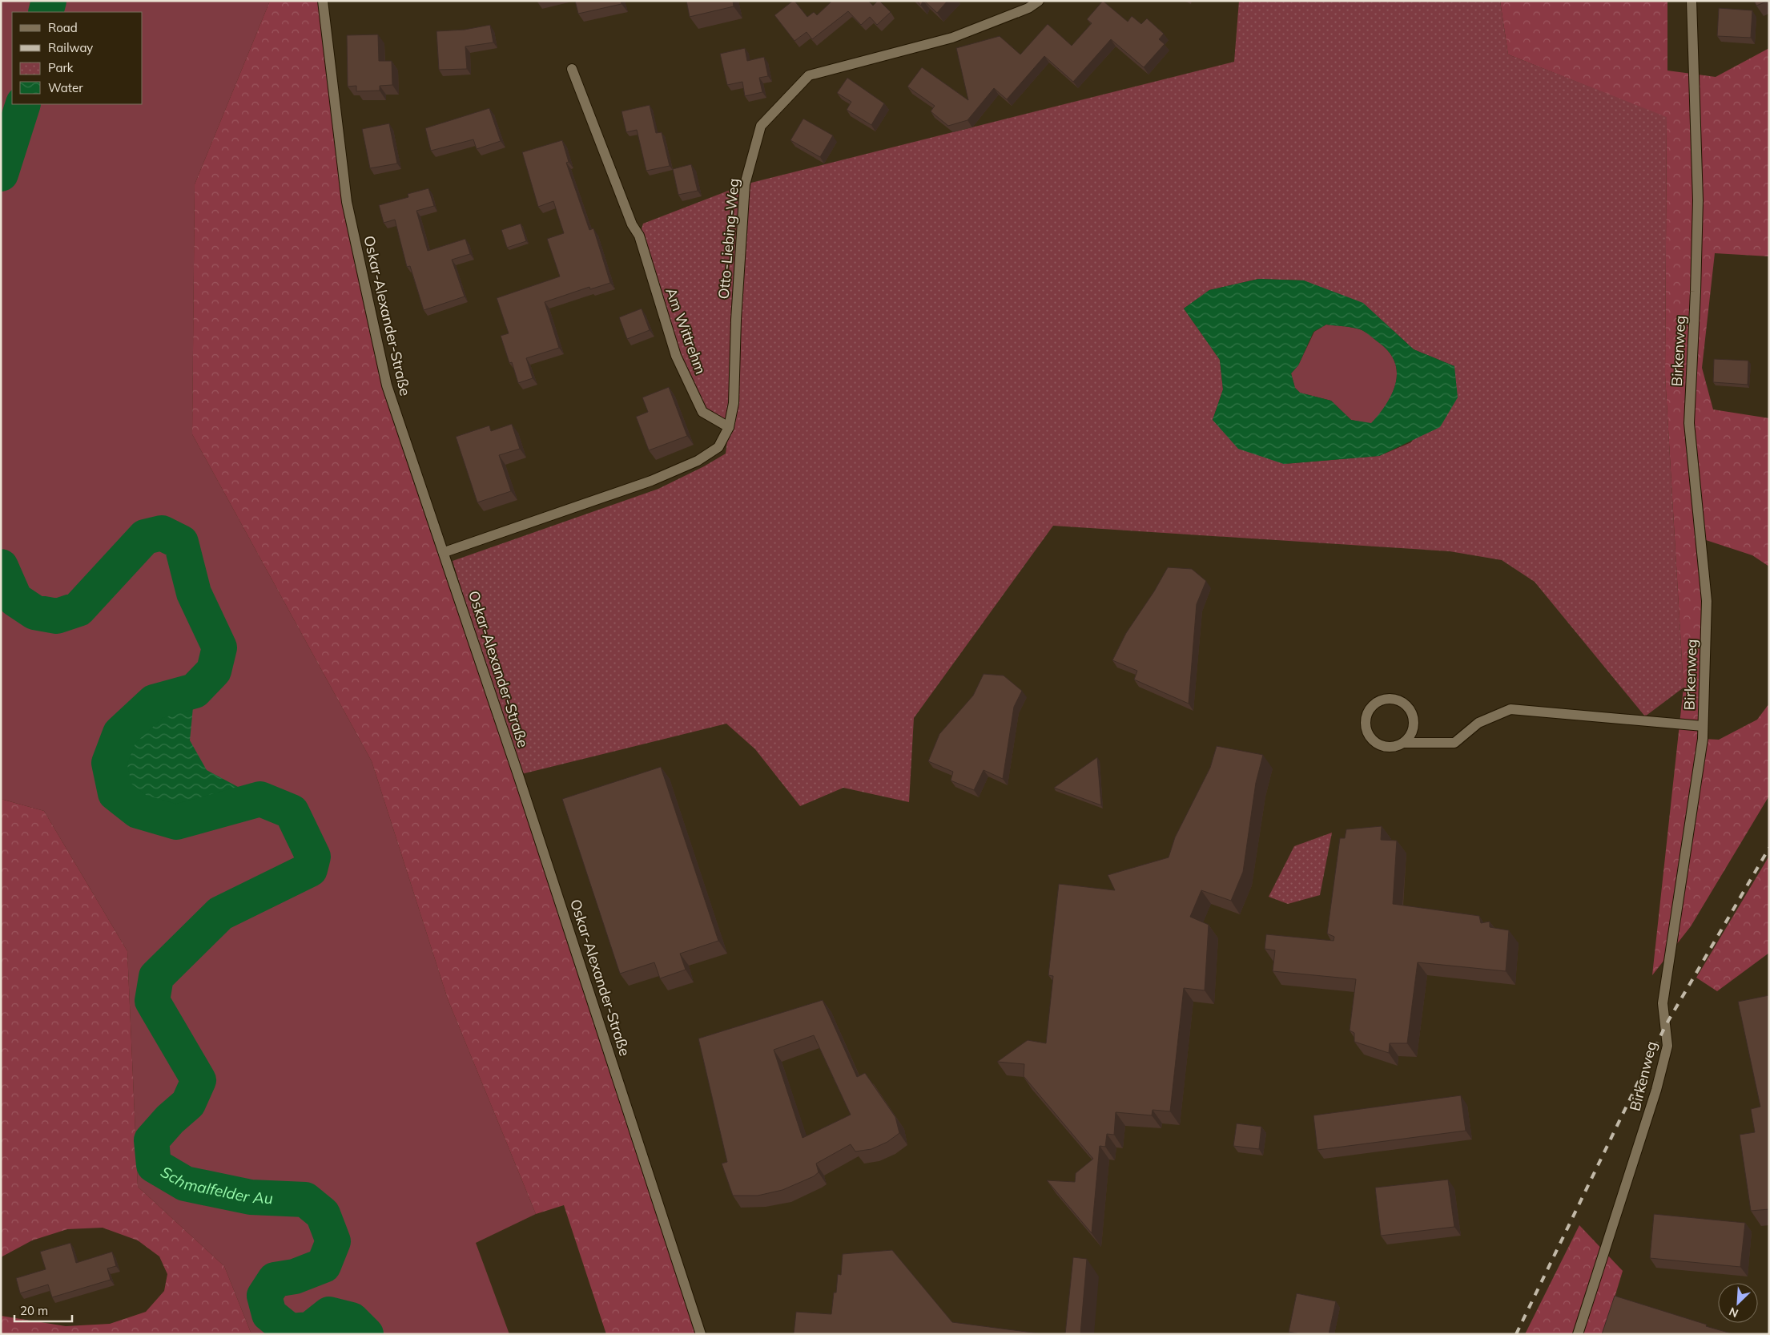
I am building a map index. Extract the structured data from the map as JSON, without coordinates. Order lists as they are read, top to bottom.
{
  "streets": {
    "street": [
      "Otto-Liebing-Weg",
      "Oskar-Alexander-Straße",
      "Am Wittrehm",
      "Birkenweg"
    ]
  },
  "crossings": [
    ["Otto-Liebing-Weg", "Am Wittrehm"]
  ],
  "water": ["Schmalfelder Au"],
  "legend": [
    "Road",
    "Railway",
    "Park",
    "Water"
  ],
  "scale_bar": "20 m",
  "north": "bottom left"
}
